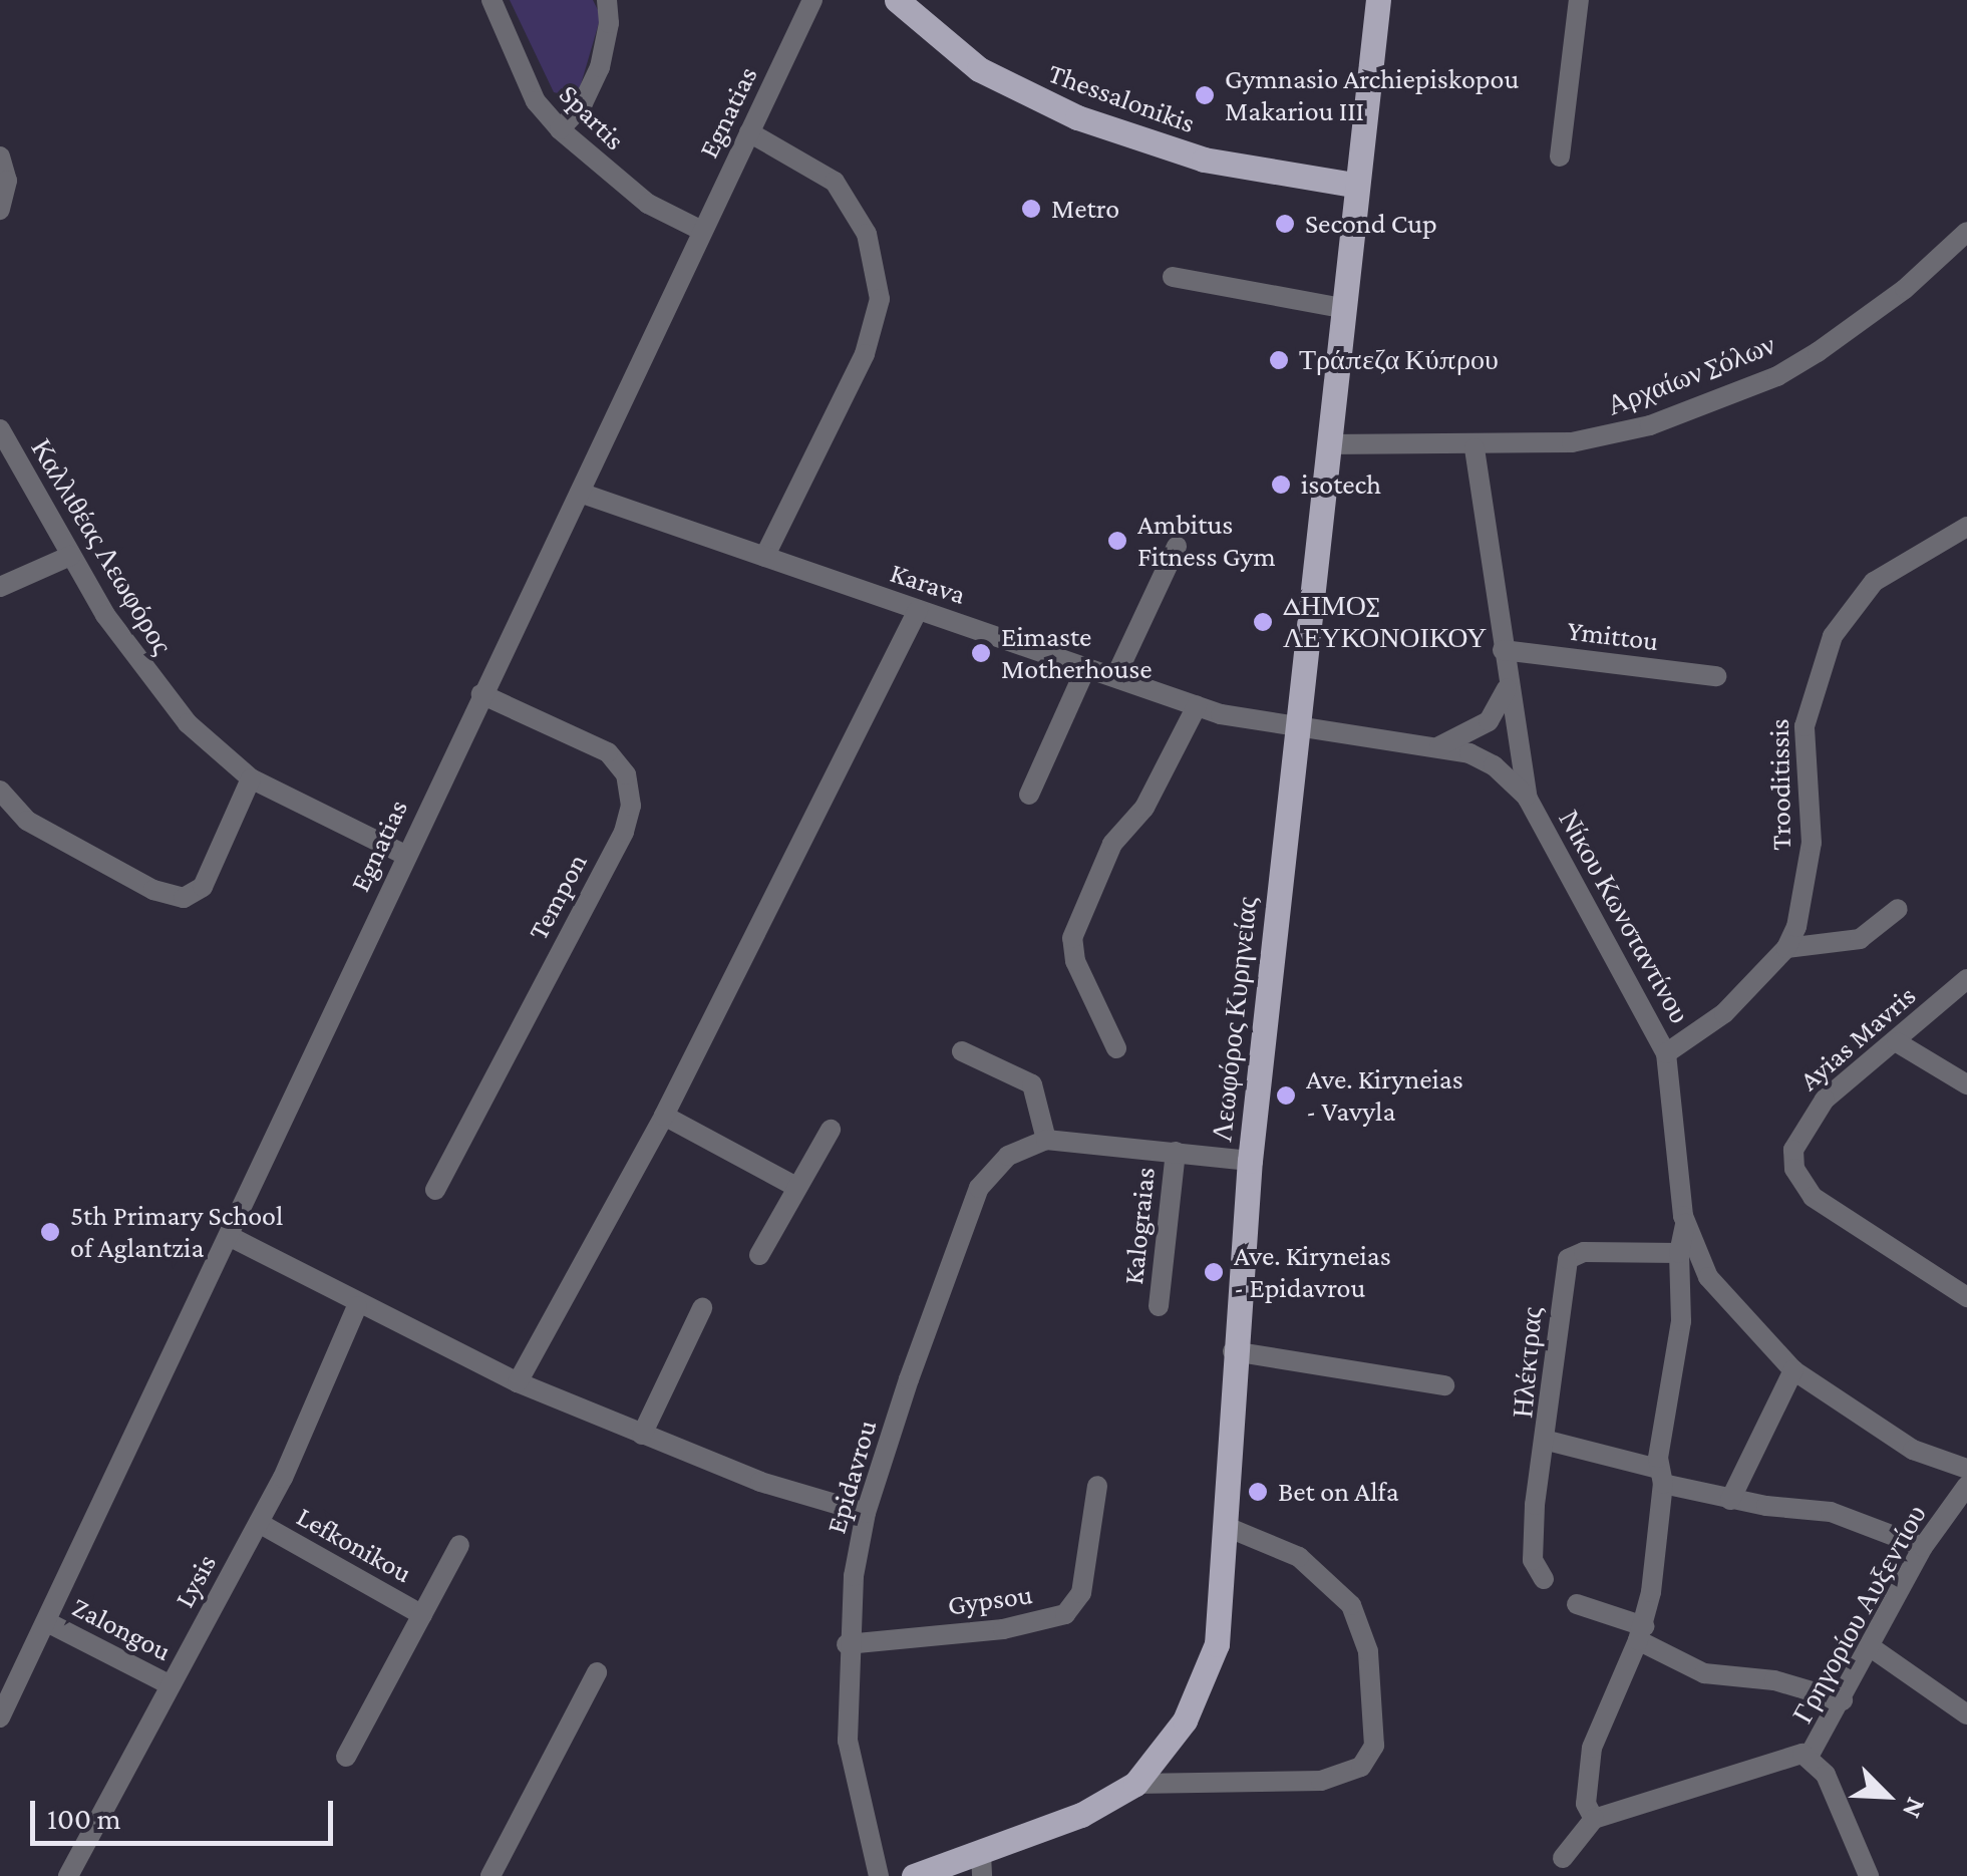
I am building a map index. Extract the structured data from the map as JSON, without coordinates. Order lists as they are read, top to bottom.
{
  "streets": {
    "main road": ["Thessalonikis", "Λεωφόρος Κυρηνείας"],
    "street": [
      "Egnatias",
      "Spartis",
      "Αρχαίων Σόλων",
      "Καλλιθέας Λεωφόρος",
      "Karava",
      "Ymittou",
      "Trooditissis",
      "Tempon",
      "Νίκου Κωνσταντίνου",
      "Ayias Mavris",
      "Kalograias",
      "Ηλέκτρας",
      "Epidavrou",
      "Lefkonikou",
      "Lysis",
      "Gypsou",
      "Γρηγορίου Αυξεντίου",
      "Zalongou"
    ]
  },
  "crossings": [
    ["Thessalonikis", "Λεωφόρος Κυρηνείας"],
    ["Egnatias", "Spartis"],
    ["Egnatias", "Καλλιθέας Λεωφόρος"],
    ["Egnatias", "Karava"],
    ["Egnatias", "Tempon"],
    ["Egnatias", "Zalongou"],
    ["Αρχαίων Σόλων", "Νίκου Κωνσταντίνου"],
    ["Αρχαίων Σόλων", "Λεωφόρος Κυρηνείας"],
    ["Karava", "Νίκου Κωνσταντίνου"],
    ["Karava", "Λεωφόρος Κυρηνείας"],
    ["Ymittou", "Νίκου Κωνσταντίνου"],
    ["Trooditissis", "Νίκου Κωνσταντίνου"],
    ["Νίκου Κωνσταντίνου", "Ηλέκτρας"],
    ["Epidavrou", "Gypsou"],
    ["Lefkonikou", "Lysis"],
    ["Lysis", "Zalongou"]
  ],
  "places": [
    "Gymnasio Archiepiskopou Makariou III",
    "Metro",
    "Second Cup",
    "Τράπεζα Κύπρου",
    "isotech",
    "Ambitus Fitness Gym",
    "ΔΗΜΟΣ ΛΕΥΚΟΝΟΙΚΟΥ",
    "Eimaste Motherhouse",
    "Ave. Kiryneias - Vavyla",
    "5th Primary School of Aglantzia",
    "Ave. Kiryneias - Epidavrou",
    "Bet on Alfa"
  ],
  "scale_bar": "100 m",
  "north": "bottom right"
}
